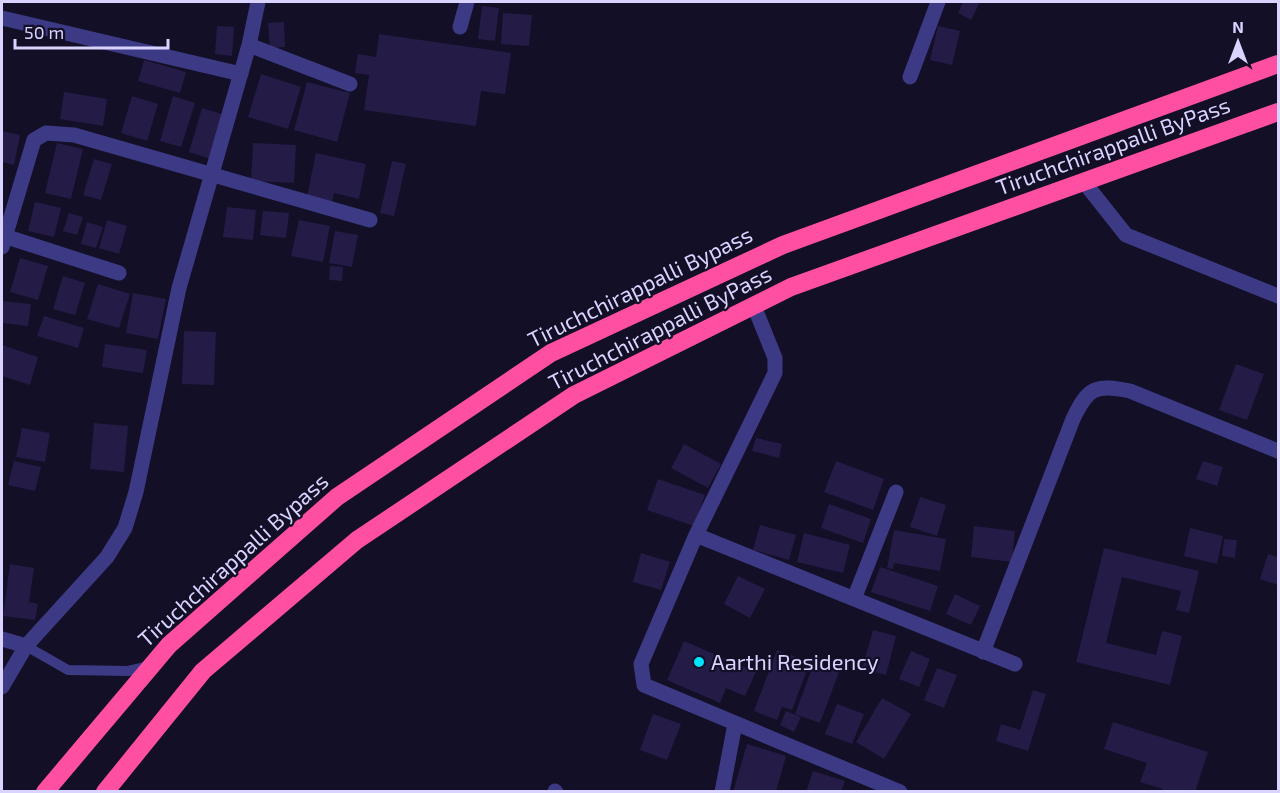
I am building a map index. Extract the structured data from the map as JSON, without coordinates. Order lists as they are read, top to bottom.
{
  "streets": {
    "highway": ["Tiruchchirappalli ByPass", "Tiruchchirappalli Bypass"]
  },
  "places": ["Aarthi Residency"],
  "scale_bar": "50 m",
  "north": "top"
}
